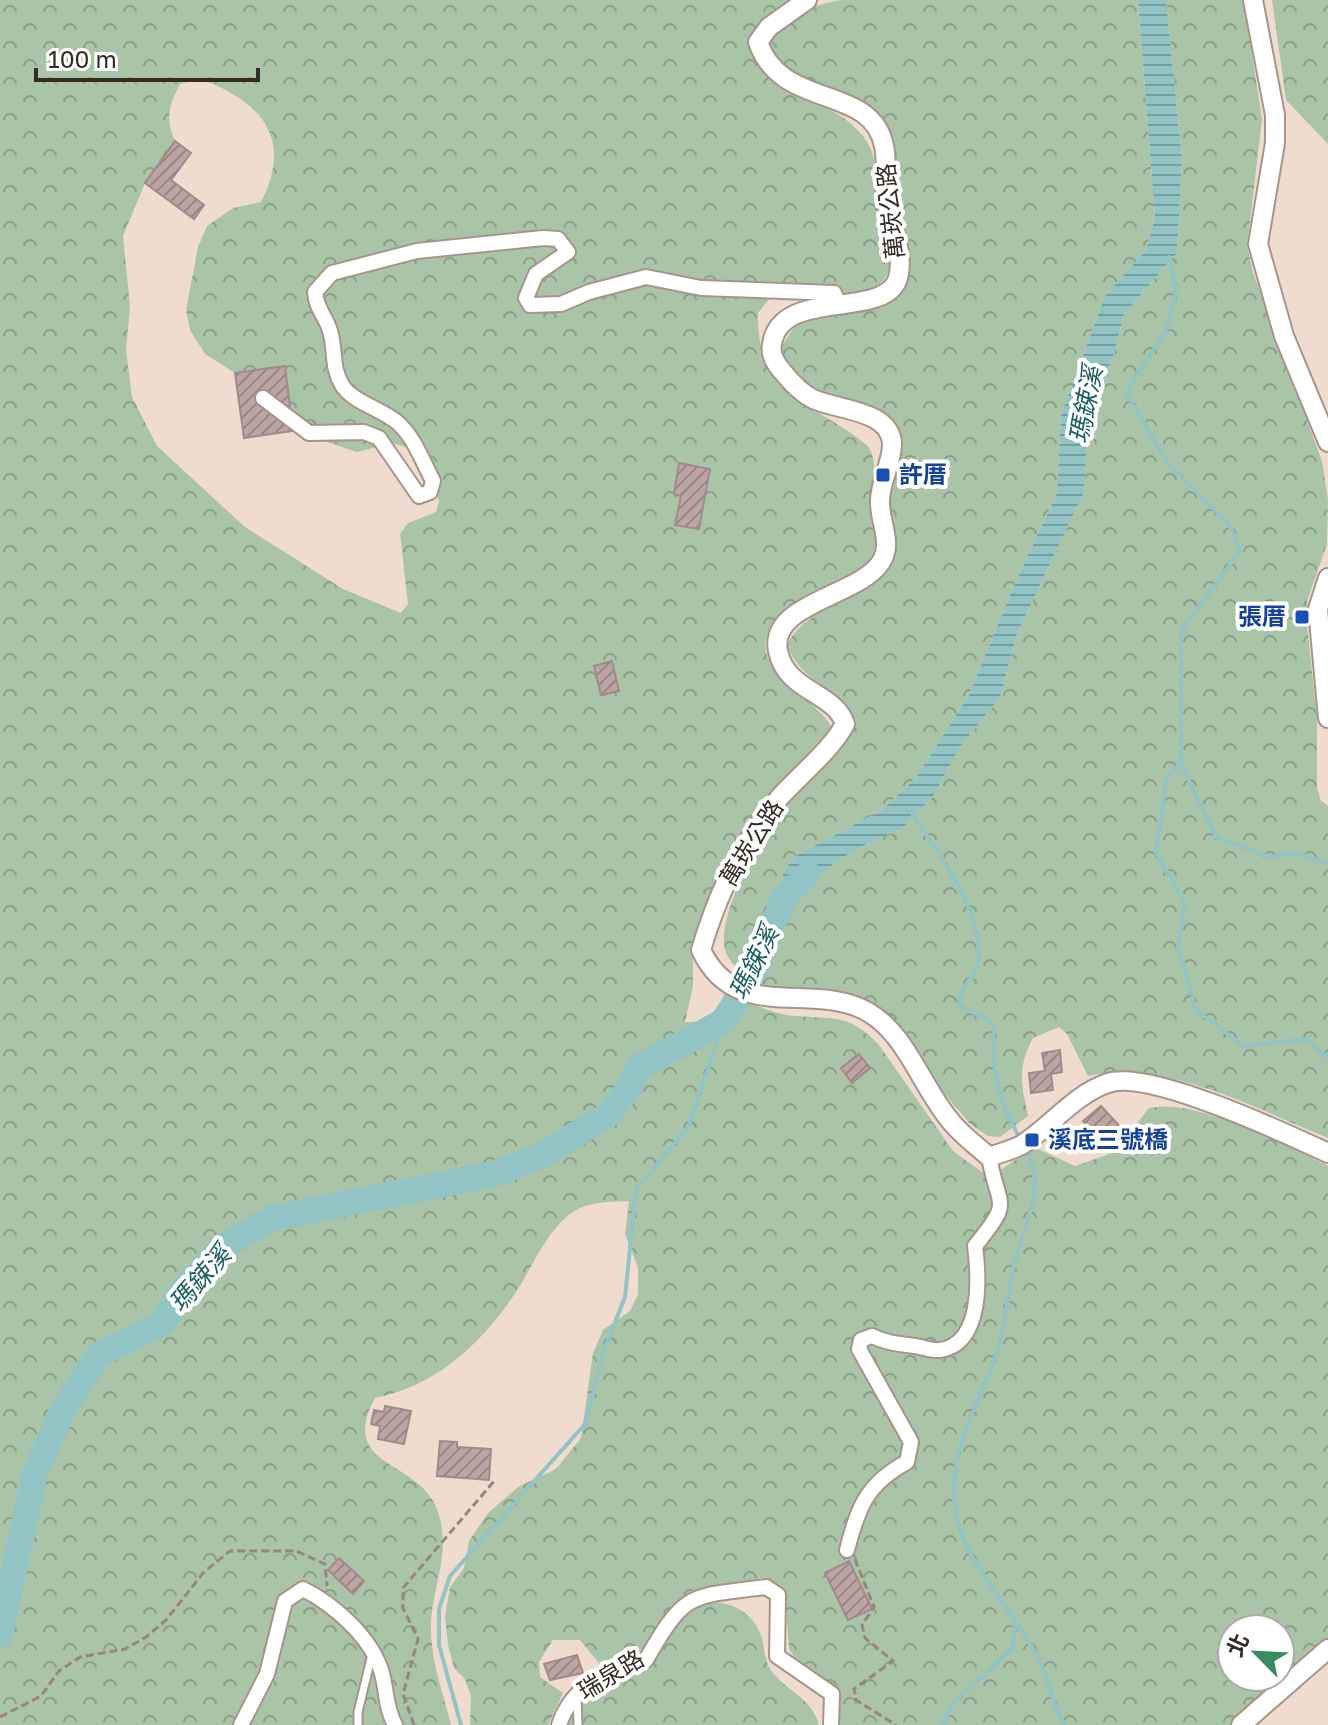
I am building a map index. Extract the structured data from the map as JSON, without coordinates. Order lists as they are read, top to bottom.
{
  "streets": {
    "street": ["萬崁公路", "瑞泉路"]
  },
  "water": ["瑪鋉溪"],
  "places": {
    "transit": ["許厝", "張厝", "溪底三號橋"]
  },
  "scale_bar": "100 m",
  "north": "top left"
}
